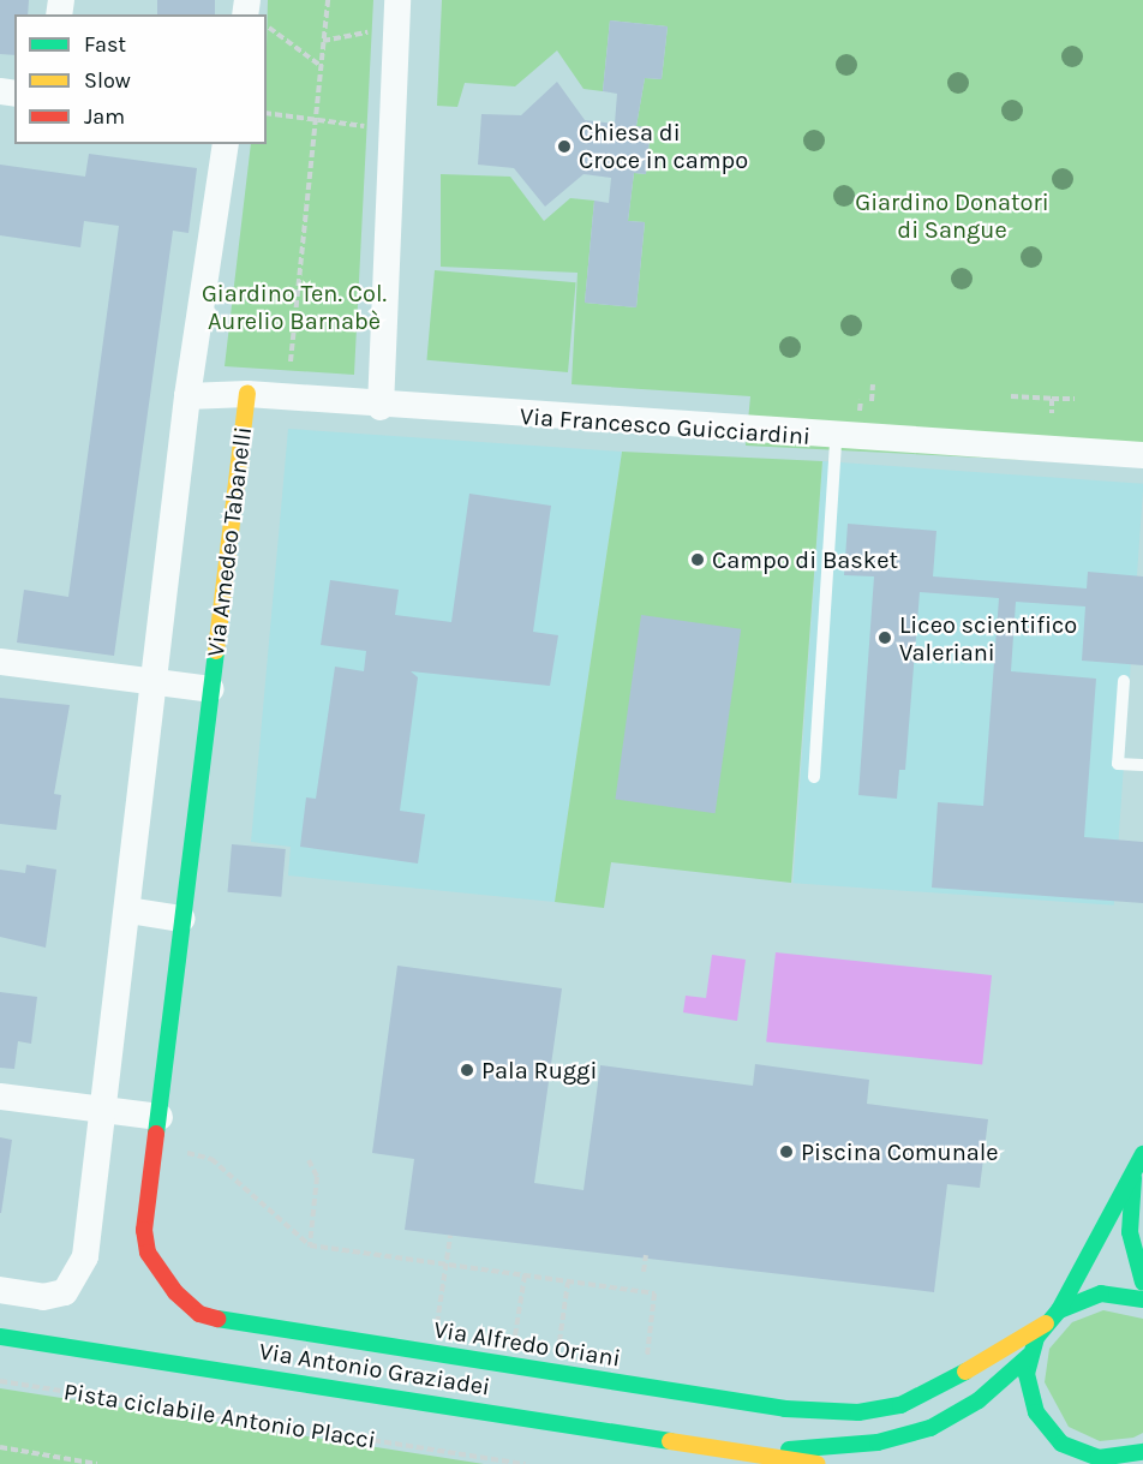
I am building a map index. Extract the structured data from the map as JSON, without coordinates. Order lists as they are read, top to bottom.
{
  "streets": {
    "street": [
      "Via Francesco Guicciardini",
      "Via Amedeo Tabanelli",
      "Via Alfredo Oriani",
      "Via Antonio Graziadei"
    ],
    "path": ["Pista ciclabile Antonio Placci"]
  },
  "crossings": [
    ["Via Francesco Guicciardini", "Via Amedeo Tabanelli"],
    ["Via Amedeo Tabanelli", "Via Alfredo Oriani"]
  ],
  "parks": ["Giardino Donatori di Sangue", "Giardino Ten. Col. Aurelio Barnabè"],
  "places": [
    "Chiesa di Croce in campo",
    "Campo di Basket",
    "Liceo scientifico Valeriani",
    "Pala Ruggi",
    "Piscina Comunale"
  ],
  "legend": ["Fast", "Slow", "Jam"]
}
